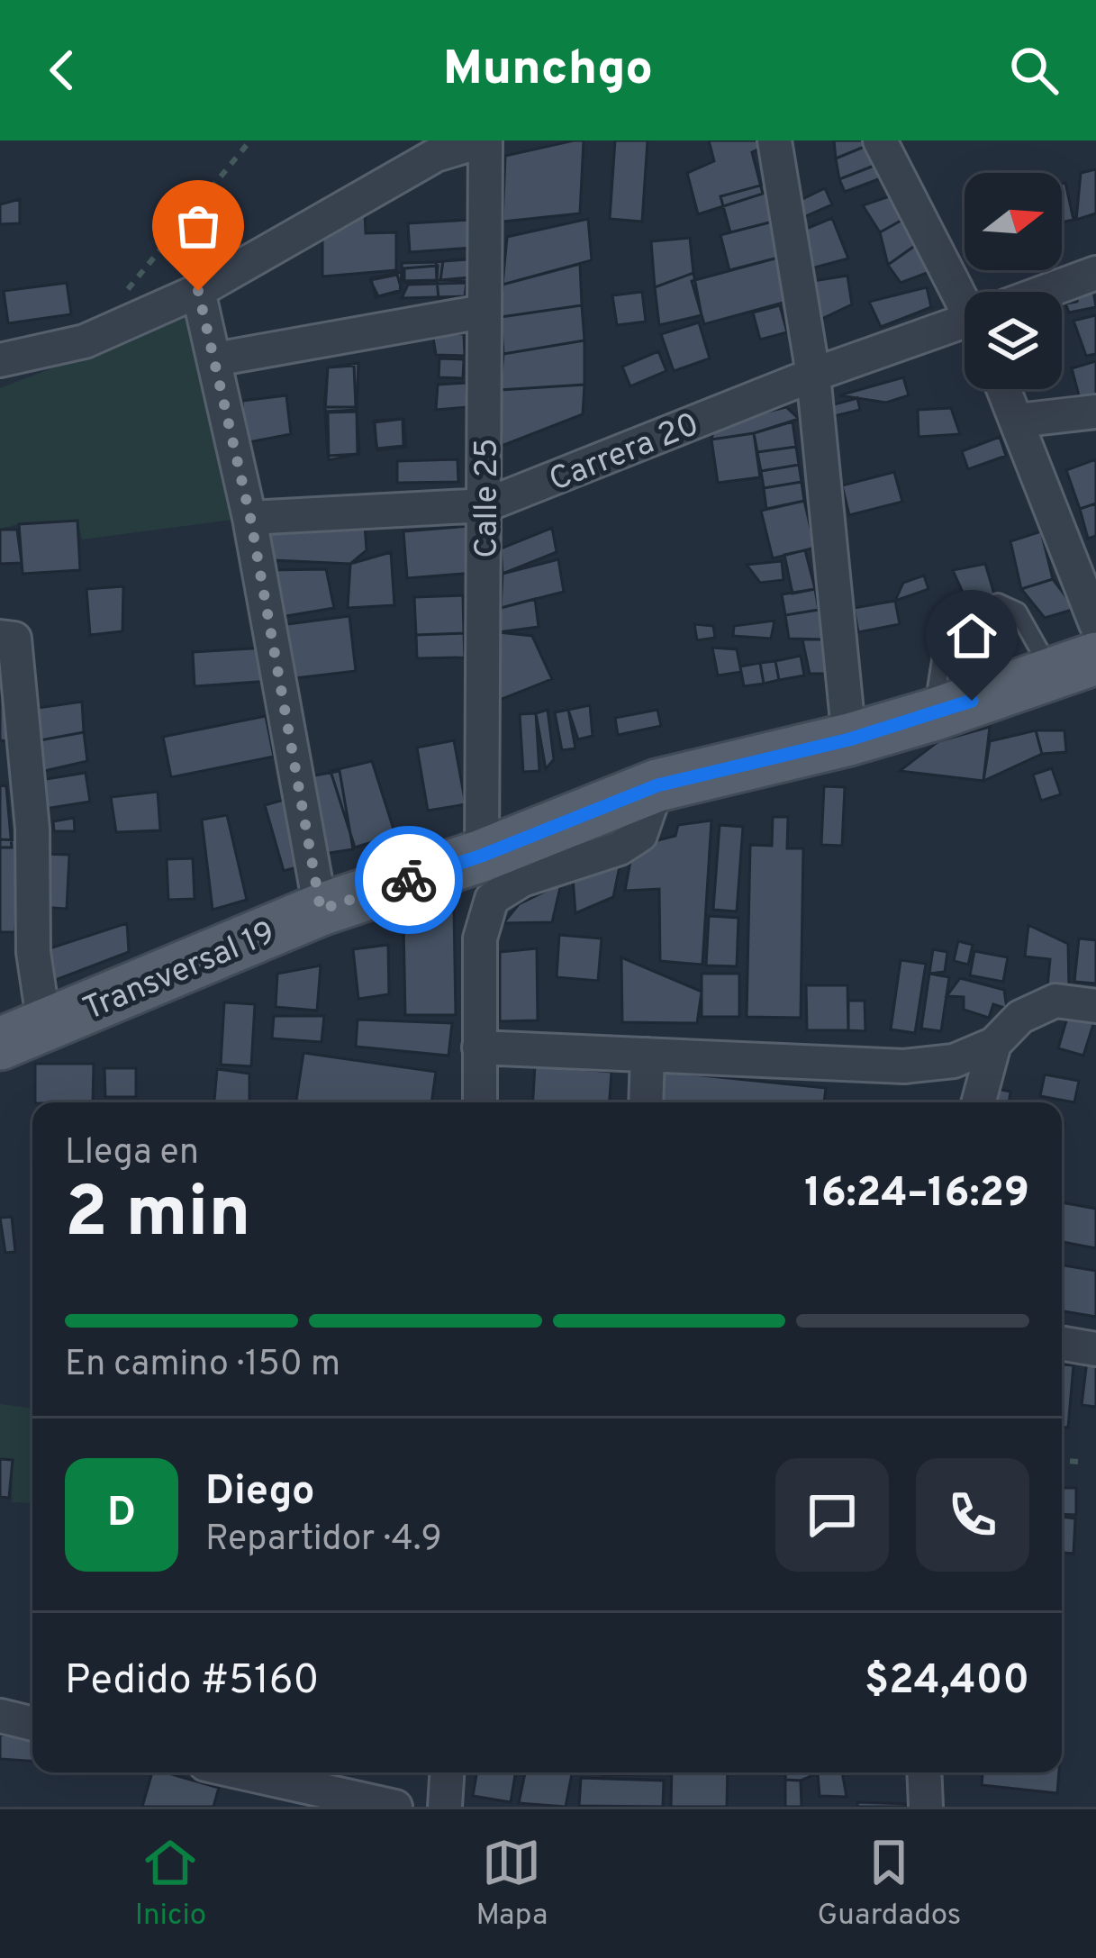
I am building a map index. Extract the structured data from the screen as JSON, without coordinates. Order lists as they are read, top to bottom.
{
  "streets": {
    "main road": ["Transversal 19"],
    "street": ["Carrera 20", "Calle 25"]
  },
  "crossings": [
    ["Carrera 20", "Calle 25"],
    ["Calle 25", "Transversal 19"]
  ],
  "north": "right",
  "page": {
    "header": "Munchgo",
    "heading": ["2 min", "Llega en", "16:24–16:29"],
    "panel": [
      "Diego",
      "Repartidor · 4.9",
      "Pedido #5160",
      "$24,400"
    ],
    "bar": "En camino · 150 m",
    "round": "D",
    "tabs": ["Inicio", "Mapa", "Guardados"]
  }
}
